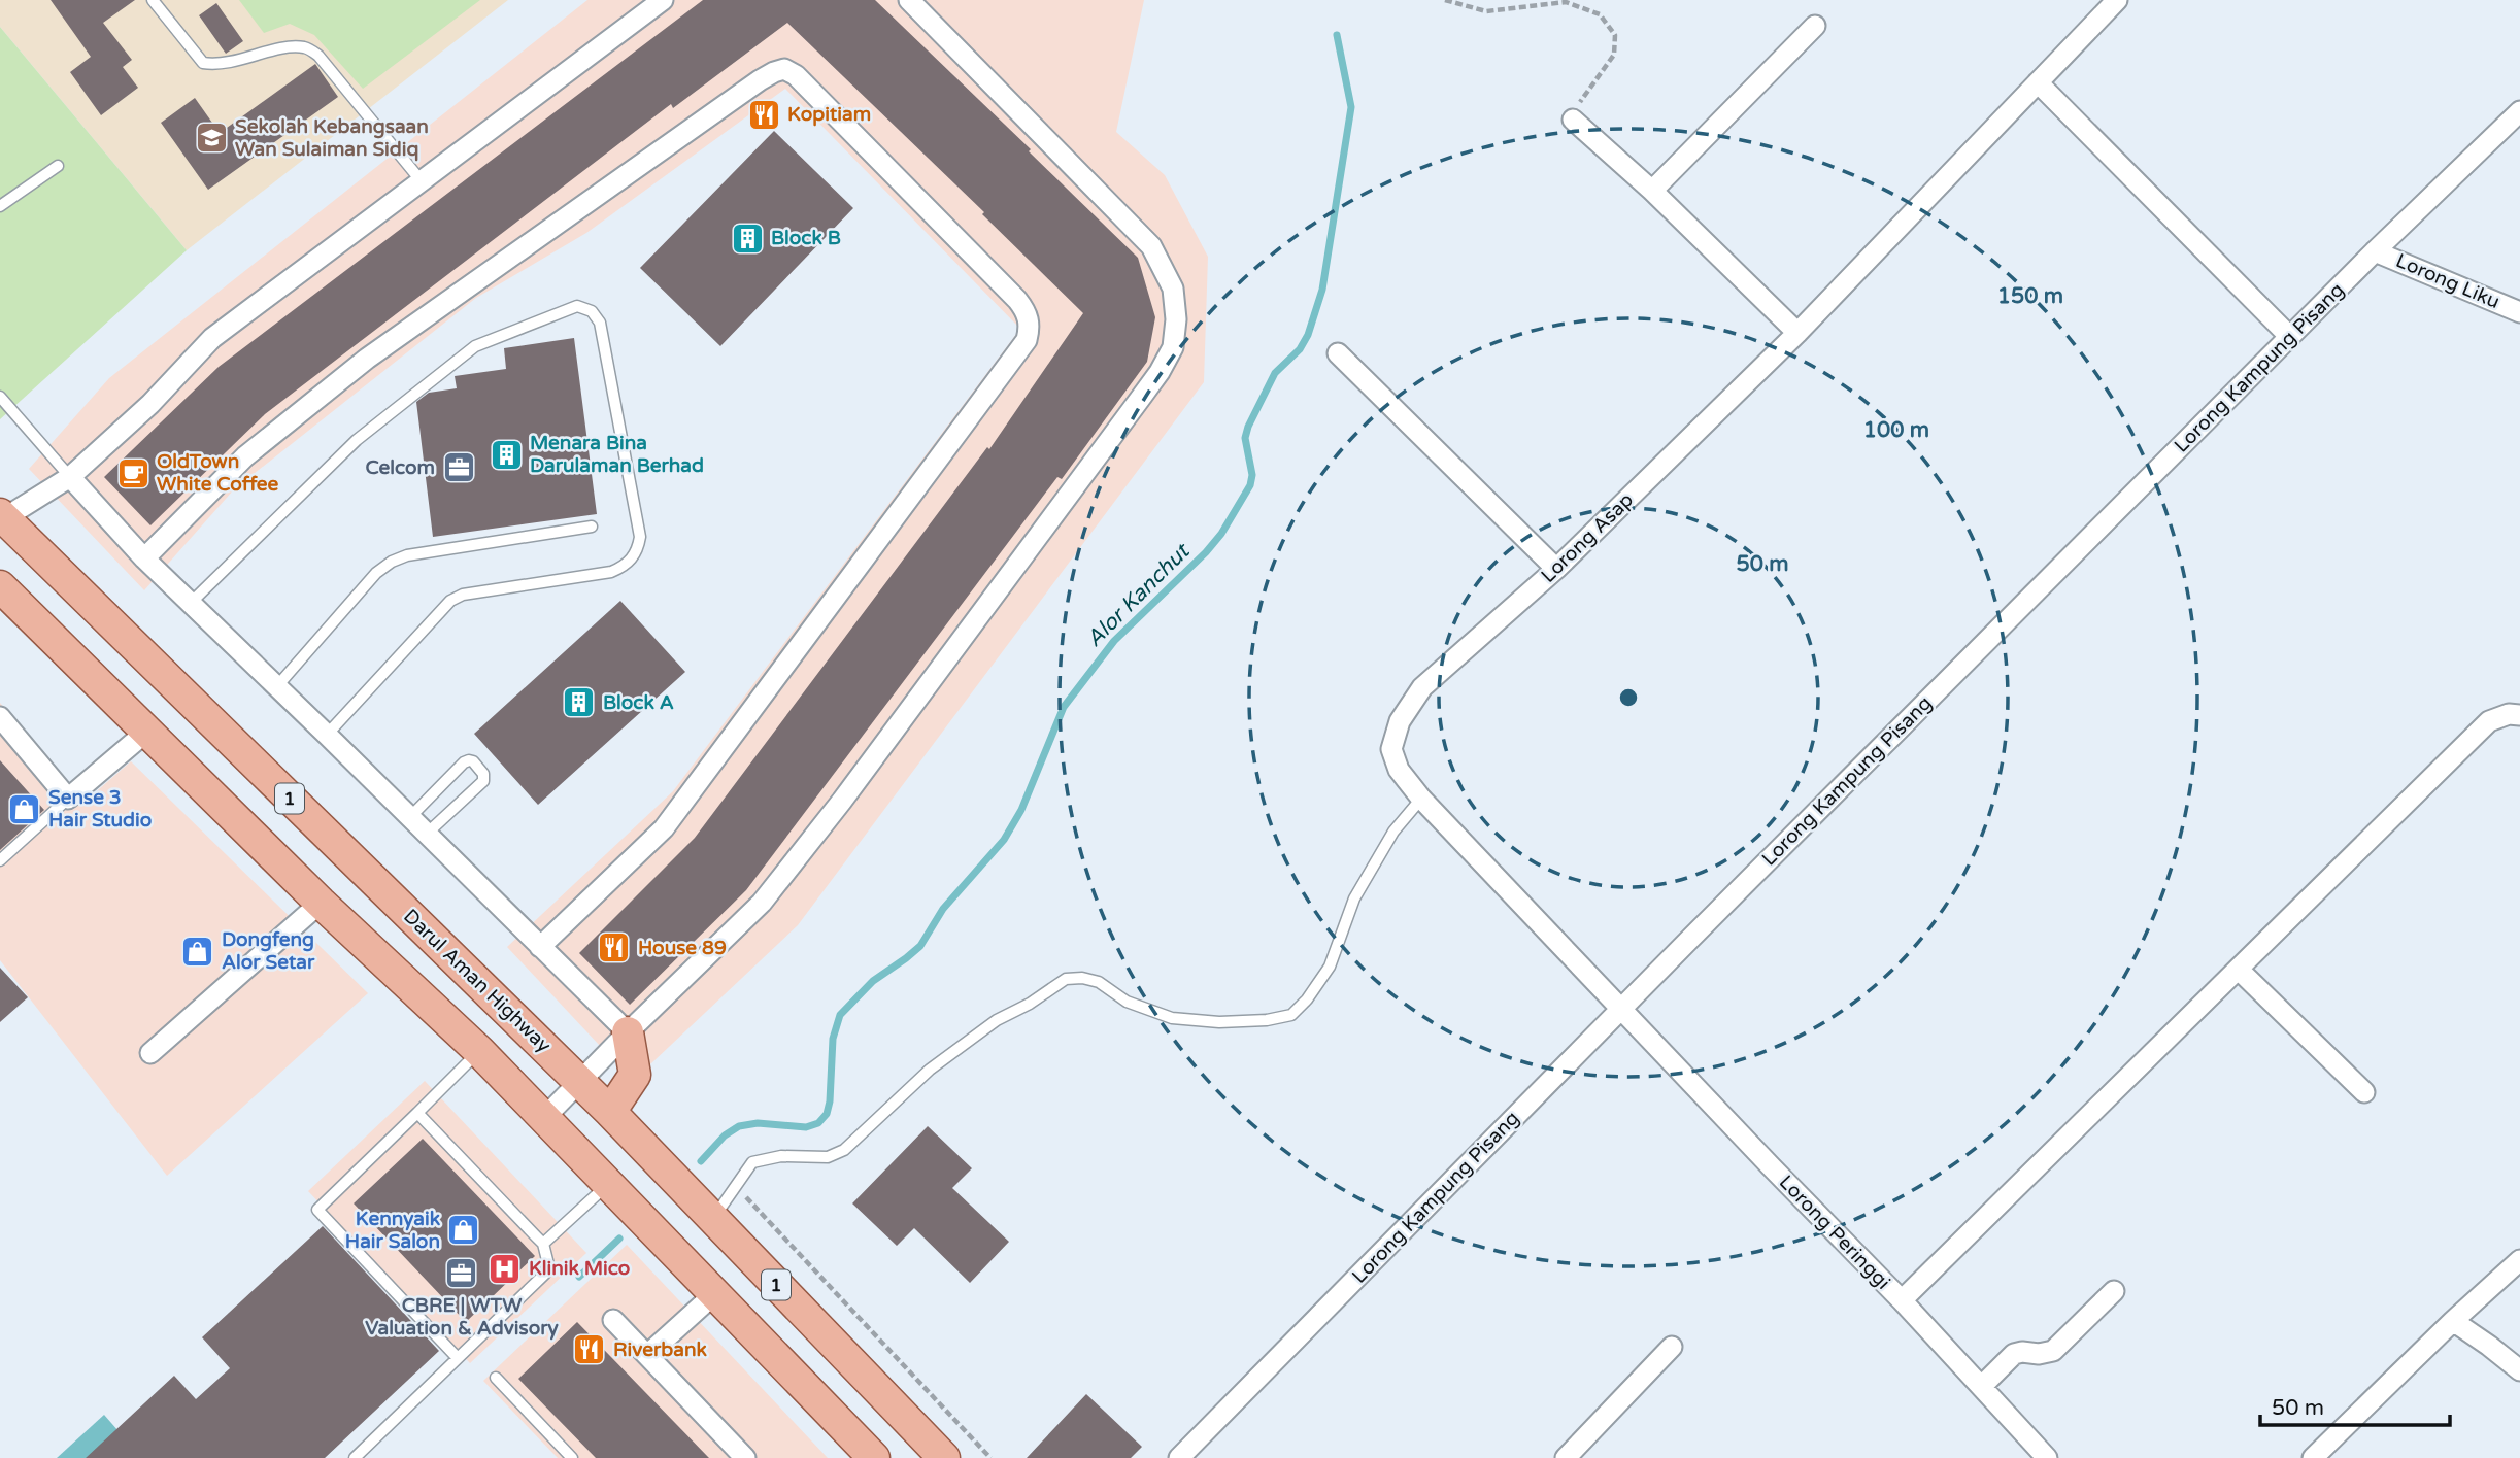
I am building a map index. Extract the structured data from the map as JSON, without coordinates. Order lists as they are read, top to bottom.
{
  "streets": {
    "main road": ["1", "Darul Aman Highway"],
    "street": [
      "Lorong Liku",
      "Lorong Kampung Pisang",
      "Lorong Asap",
      "Lorong Peringgi"
    ]
  },
  "crossings": [
    ["Lorong Liku", "Lorong Kampung Pisang"],
    ["Lorong Kampung Pisang", "Lorong Asap"],
    ["Lorong Kampung Pisang", "Lorong Peringgi"],
    ["Lorong Asap", "Lorong Peringgi"]
  ],
  "water": ["Alor Kanchut"],
  "places": {
    "restaurant": ["Kopitiam", "House 89", "Riverbank"],
    "school or university": ["Sekolah Kebangsaan Wan Sulaiman Sidiq"],
    "building": ["Block B", "Menara Bina Darulaman Berhad", "Block A"],
    "office": ["Celcom", "CBRE | WTW Valuation & Advisory"],
    "cafe": ["OldTown White Coffee"],
    "shop": ["Sense 3 Hair Studio", "Dongfeng Alor Setar", "Kennyaik Hair Salon"],
    "hospital": ["Klinik Mico"]
  },
  "scale_bar": "50 m",
  "rings": ["150 m", "100 m", "50 m"]
}
